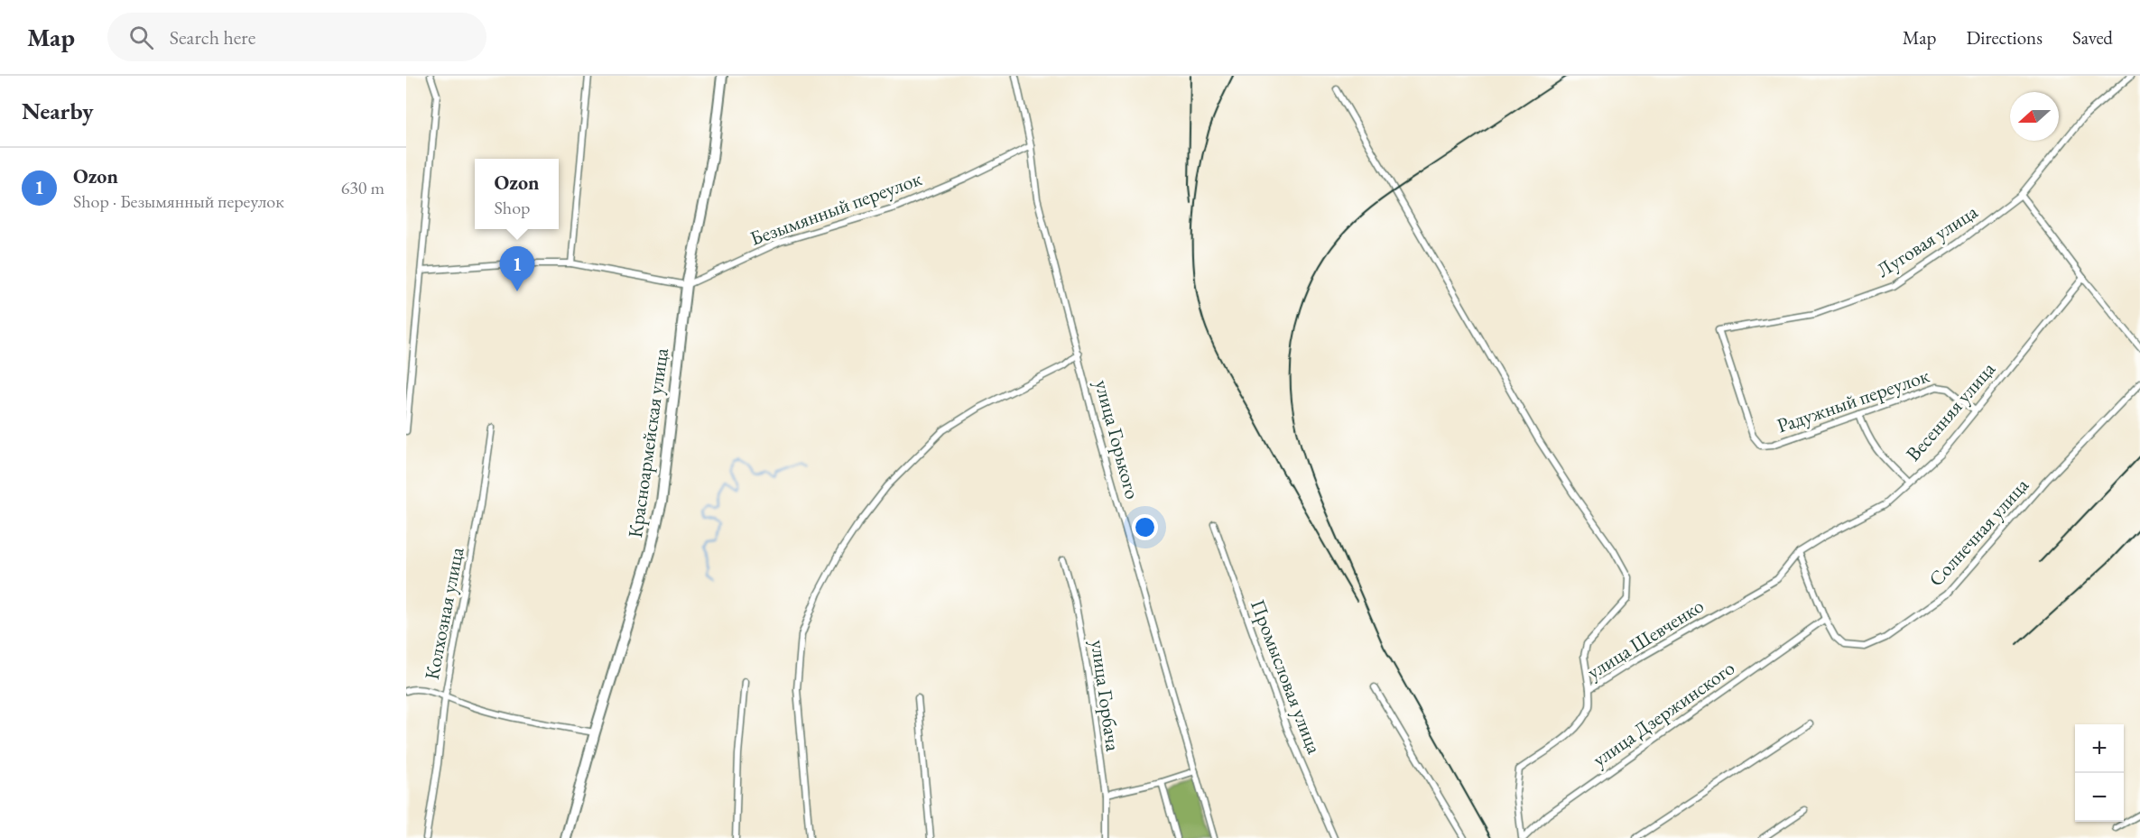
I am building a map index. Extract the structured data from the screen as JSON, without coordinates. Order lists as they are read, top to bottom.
{
  "streets": {
    "main road": ["Красноармейская улица"],
    "street": [
      "Безымянный переулок",
      "Луговая улица",
      "Радужный переулок",
      "Весенняя улица",
      "улица Горького",
      "Солнечная улица",
      "Колхозная улица",
      "улица Шевченко",
      "Промысловая улица",
      "улица Горбача",
      "улица Дзержинского"
    ]
  },
  "crossings": [
    ["Безымянный переулок", "улица Горького"],
    ["Безымянный переулок", "Красноармейская улица"],
    ["Луговая улица", "Радужный переулок"],
    ["Радужный переулок", "Весенняя улица"],
    ["Весенняя улица", "улица Шевченко"],
    ["Солнечная улица", "улица Дзержинского"],
    ["улица Шевченко", "улица Дзержинского"]
  ],
  "north": "left",
  "page": {
    "header": "Map",
    "search": "Search here",
    "nav": ["Map", "Directions", "Saved"],
    "heading": "Nearby",
    "list": [
      {
        "mark": "1",
        "name": "Ozon",
        "note": "Shop · Безымянный переулок",
        "value": "630 m"
      }
    ],
    "popup": ["Ozon", "Shop"],
    "pins": "1",
    "map_buttons": ["+", "−"]
  }
}
